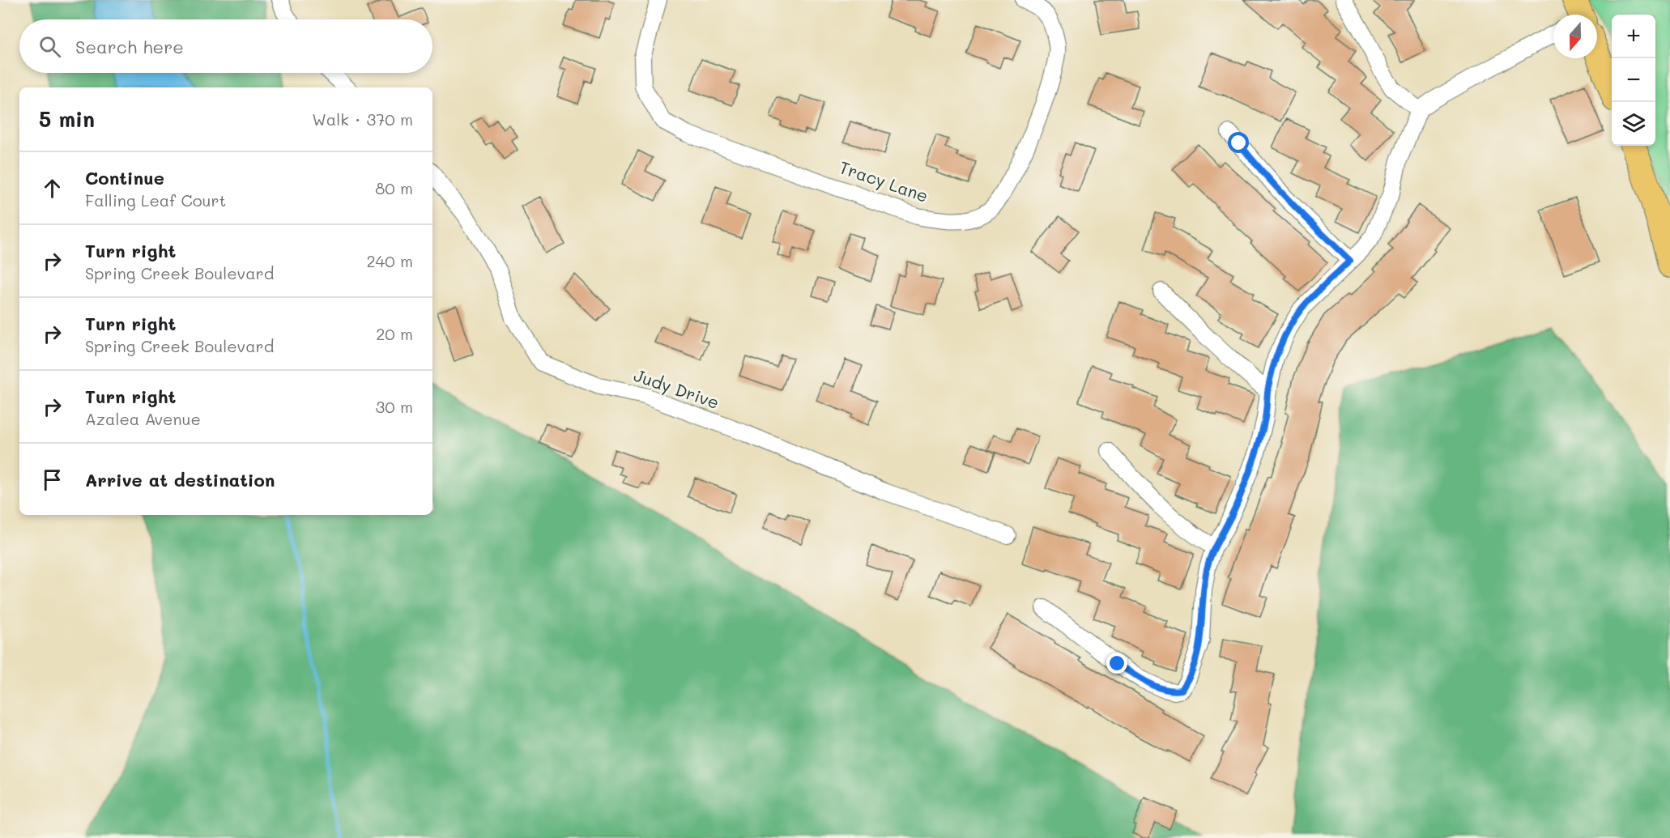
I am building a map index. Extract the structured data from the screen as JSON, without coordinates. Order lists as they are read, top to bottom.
{
  "streets": {
    "street": ["Tracy Lane", "Judy Drive"]
  },
  "north": "bottom",
  "page": {
    "map_buttons": ["+", "−"],
    "search": "Search here",
    "heading": ["5 min", "Walk · 370 m"],
    "list": [
      ["Continue", "Falling Leaf Court", "80 m"],
      ["Turn right", "Spring Creek Boulevard", "240 m"],
      ["Turn right", "Spring Creek Boulevard", "20 m"],
      ["Turn right", "Azalea Avenue", "30 m"],
      "Arrive at destination"
    ]
  }
}
